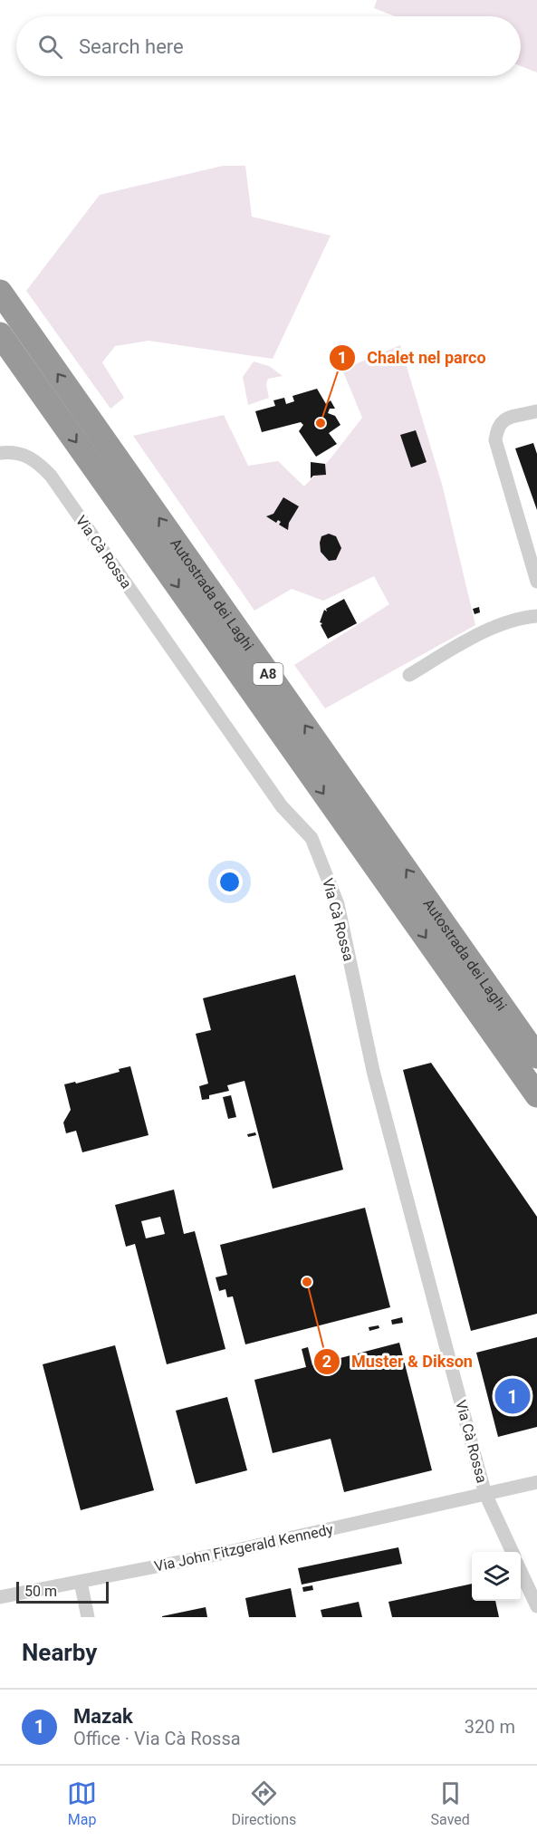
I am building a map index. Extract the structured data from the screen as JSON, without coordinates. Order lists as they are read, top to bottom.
{
  "streets": {
    "highway": ["Autostrada dei Laghi", "A8"],
    "street": ["Via Cà Rossa", "Via John Fitzgerald Kennedy"]
  },
  "crossings": [
    ["Via Cà Rossa", "Via John Fitzgerald Kennedy"]
  ],
  "places": ["Chalet nel parco", "Muster & Dikson"],
  "scale_bar": "50 m",
  "page": {
    "search": "Search here",
    "pins": "1",
    "scale": "50 m",
    "heading": "Nearby",
    "list": [
      {
        "mark": "1",
        "name": "Mazak",
        "note": "Office · Via Cà Rossa",
        "value": "320 m"
      }
    ],
    "nav": ["Map", "Directions", "Saved"]
  }
}
